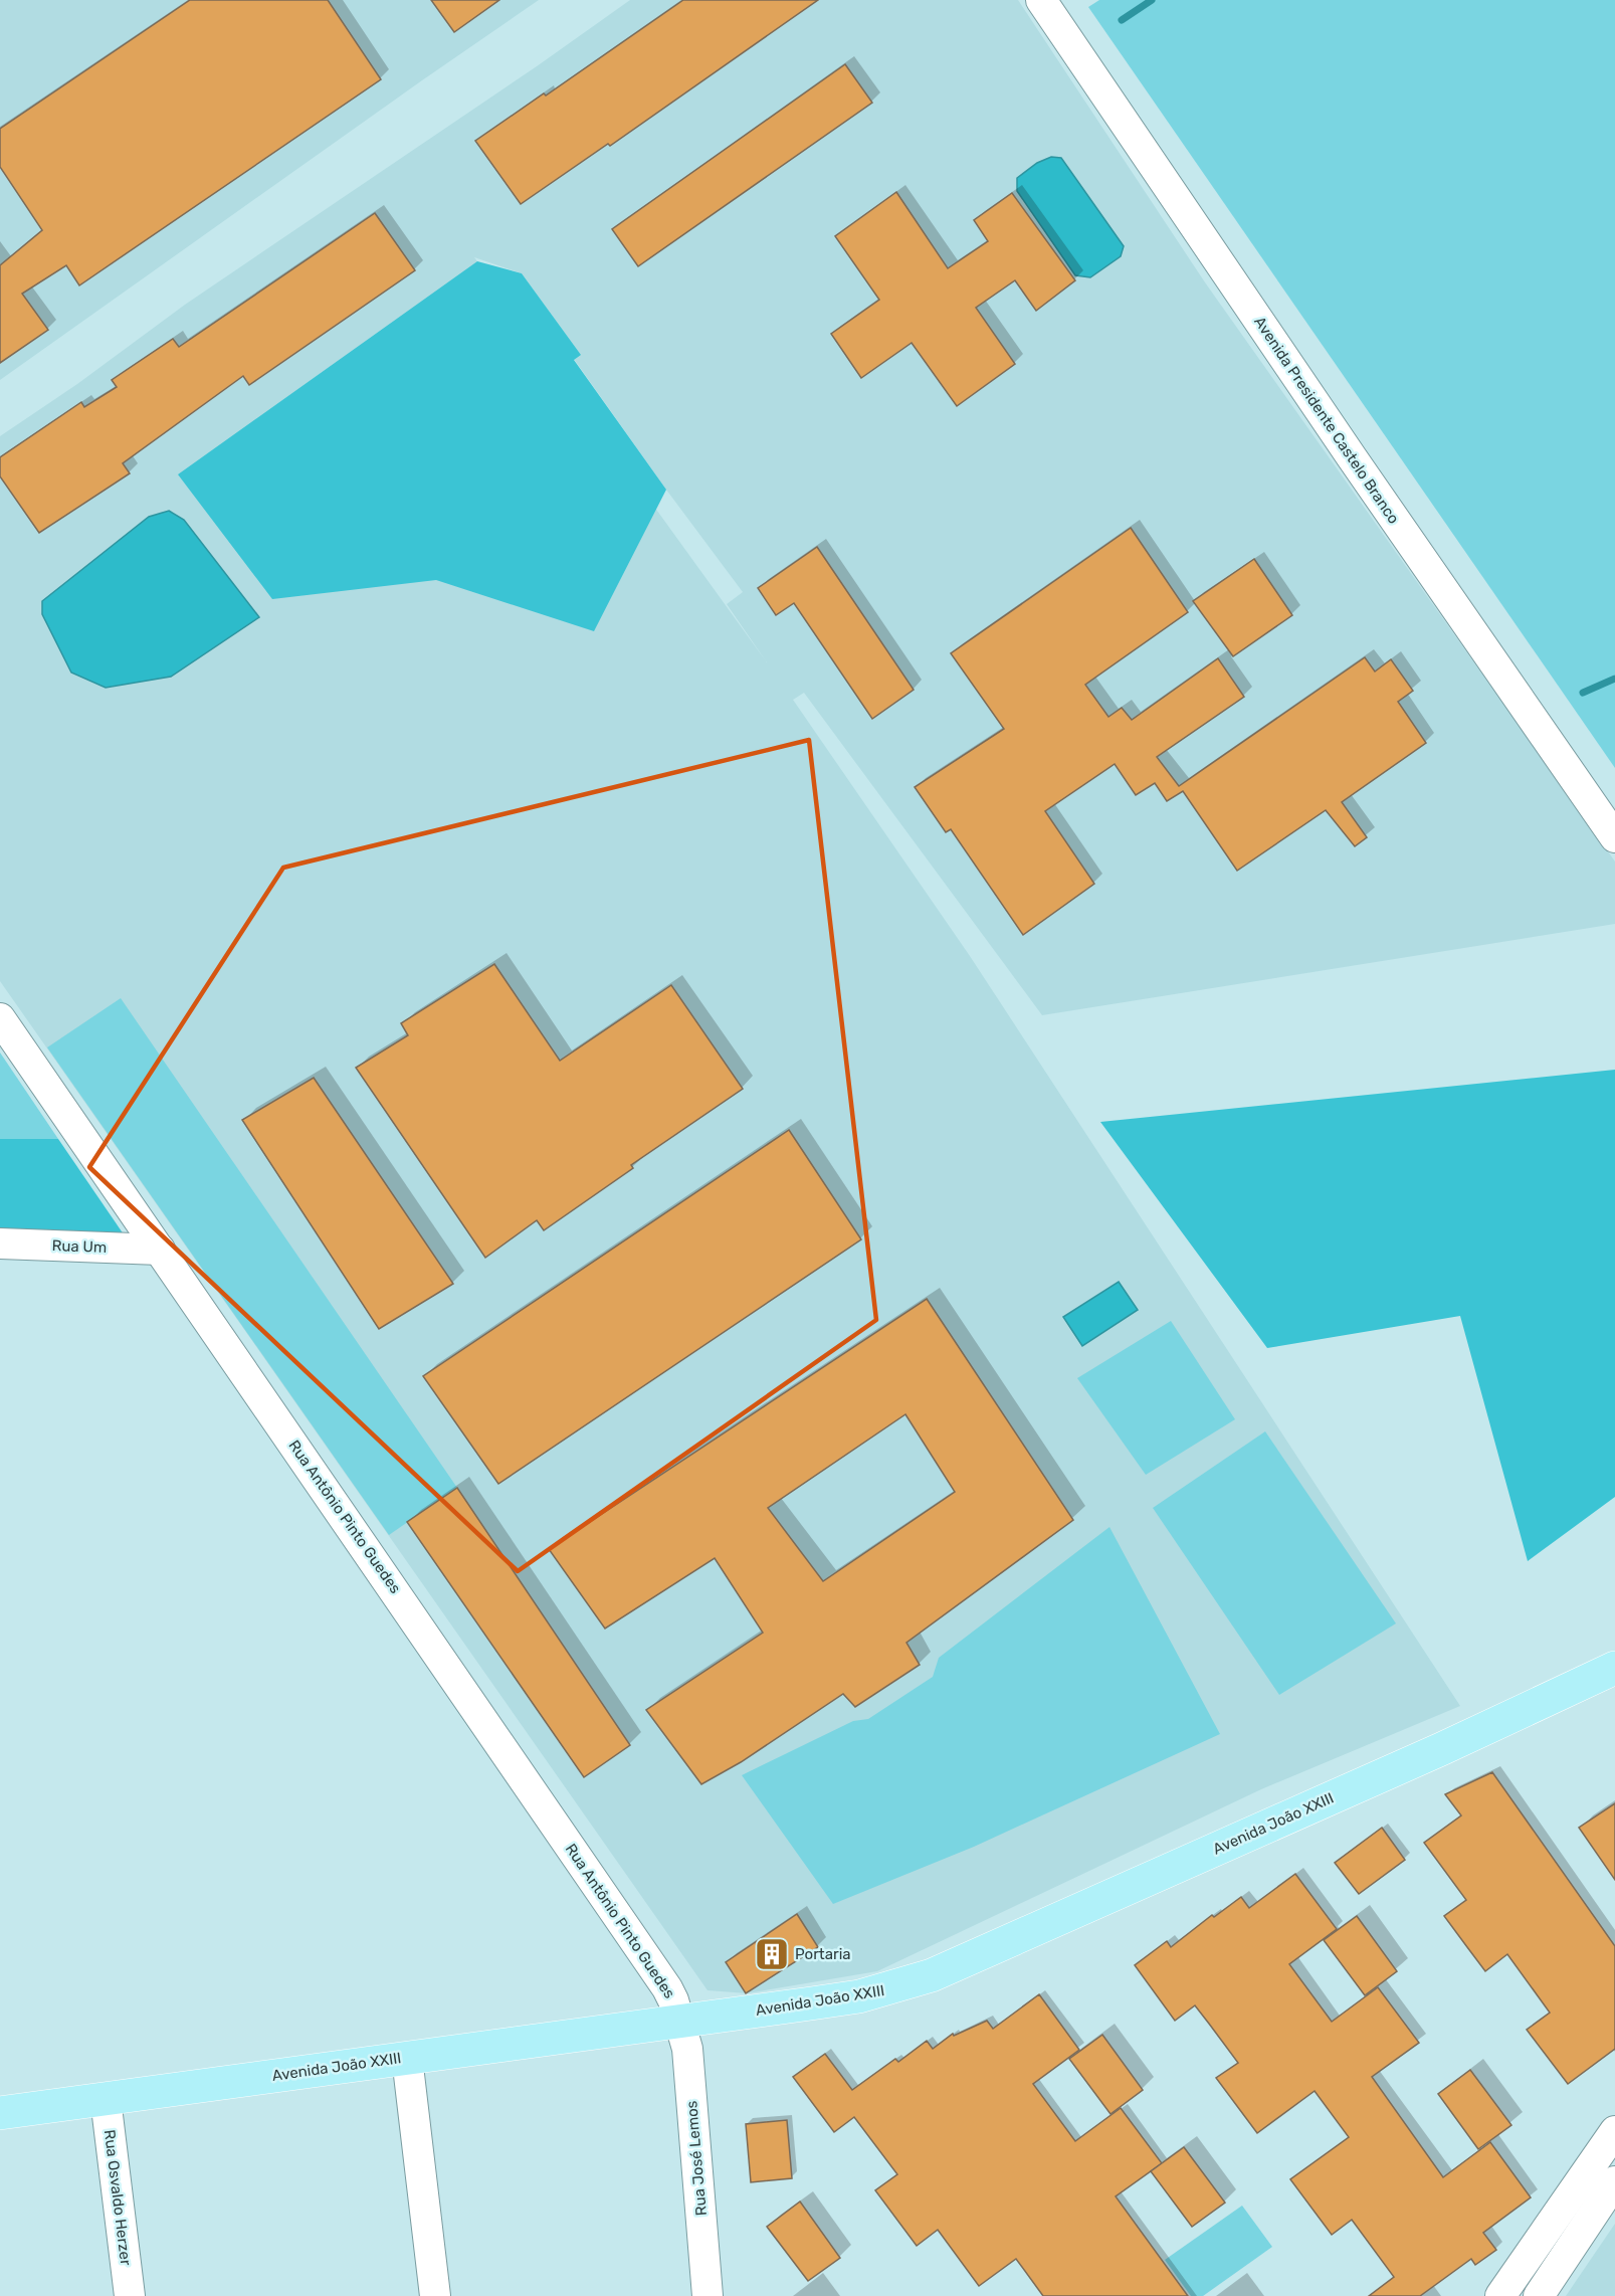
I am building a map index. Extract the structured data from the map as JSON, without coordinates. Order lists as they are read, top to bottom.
{
  "streets": {
    "main road": ["Avenida João XXIII"],
    "street": [
      "Avenida Presidente Castelo Branco",
      "Rua Um",
      "Rua Antônio Pinto Guedes",
      "Rua José Lemos",
      "Rua Osvaldo Herzer"
    ]
  },
  "crossings": [
    ["Rua Um", "Rua Antônio Pinto Guedes"],
    ["Rua Antônio Pinto Guedes", "Avenida João XXIII"],
    ["Rua Antônio Pinto Guedes", "Rua José Lemos"],
    ["Avenida João XXIII", "Rua José Lemos"],
    ["Avenida João XXIII", "Rua Osvaldo Herzer"]
  ],
  "places": {
    "building": ["Portaria"]
  }
}
